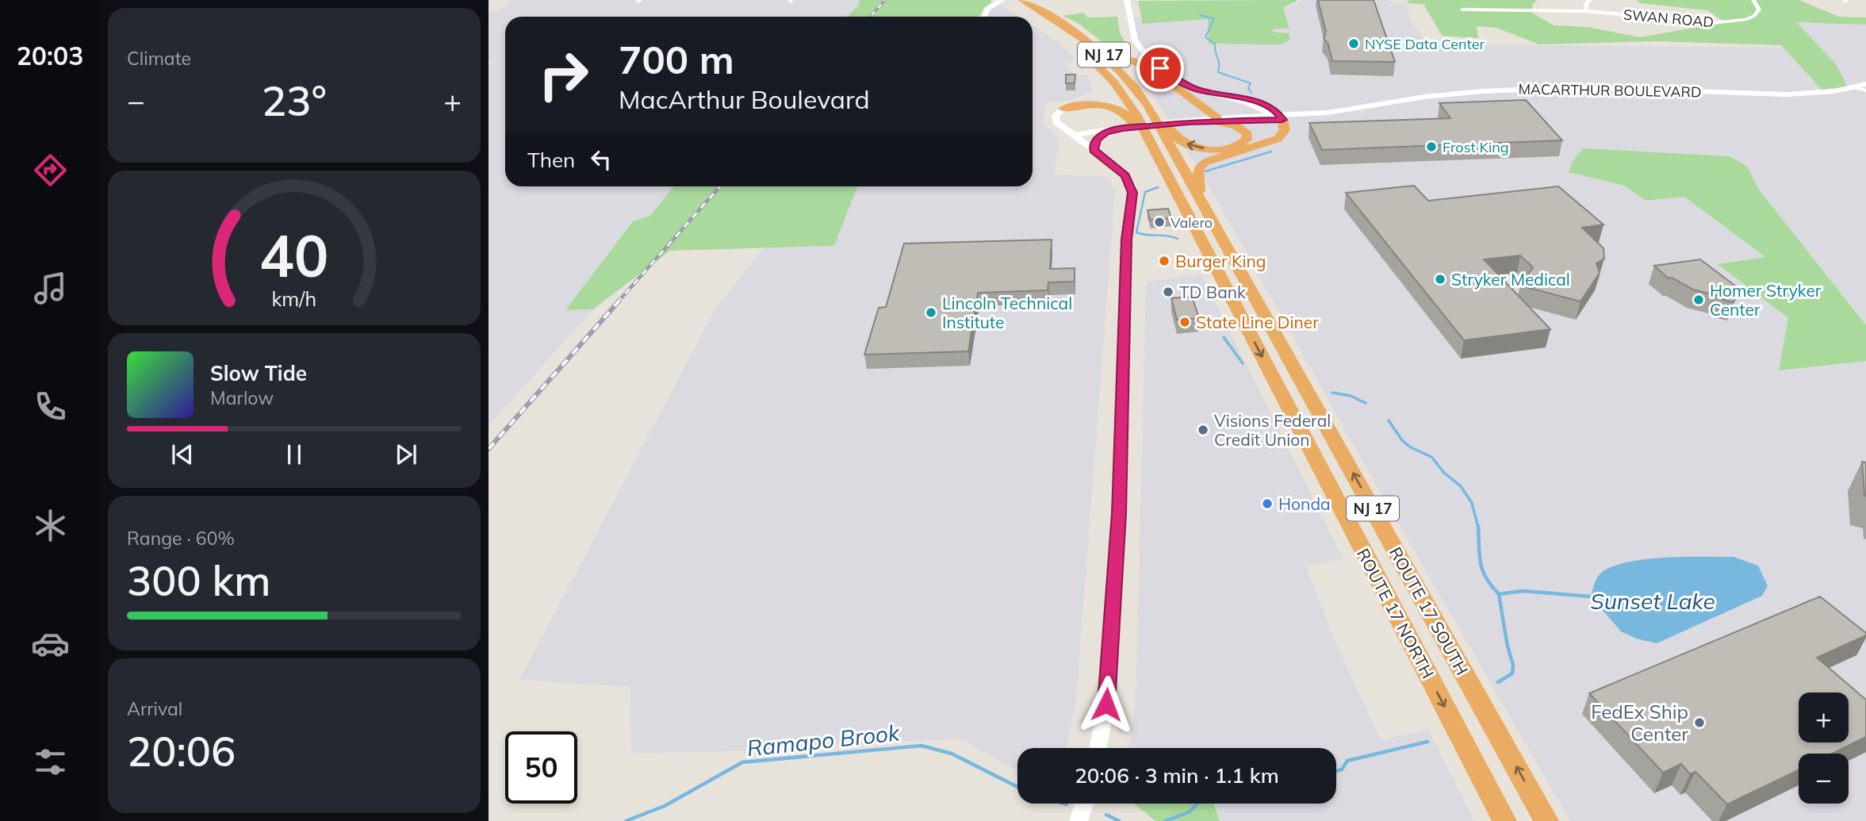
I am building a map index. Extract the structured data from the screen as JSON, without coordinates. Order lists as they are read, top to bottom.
{
  "streets": {
    "highway": ["NJ 17", "ROUTE 17 SOUTH", "ROUTE 17 NORTH"],
    "main road": ["MACARTHUR BOULEVARD"],
    "street": ["SWAN ROAD"]
  },
  "crossings": [
    ["NJ 17", "ROUTE 17 SOUTH"],
    ["NJ 17", "ROUTE 17 NORTH"]
  ],
  "one_way": ["ROUTE 17 SOUTH", "ROUTE 17 NORTH"],
  "water": ["Sunset Lake", "Ramapo Brook"],
  "places": [
    "NYSE Data Center",
    "Frost King",
    "Valero",
    "Burger King",
    "Stryker Medical",
    "TD Bank",
    "Homer Stryker Center",
    "Lincoln Technical Institute",
    "State Line Diner",
    "Visions Federal Credit Union",
    "Honda",
    "FedEx Ship Center"
  ],
  "page": {
    "tabs": "20:03",
    "tile": [
      "Climate",
      ["Range · 60%", "300 km"],
      ["Arrival", "20:06"]
    ],
    "turn": ["700 m", "MacArthur Boulevard"],
    "heat": ["−", "23°", "+"],
    "then": "Then",
    "song": ["Slow Tide", "Marlow"],
    "map_buttons": ["+", "−"],
    "limit": "50",
    "trip": "20:06 · 3 min · 1.1 km",
    "gauge": ["40", "km/h"]
  }
}
